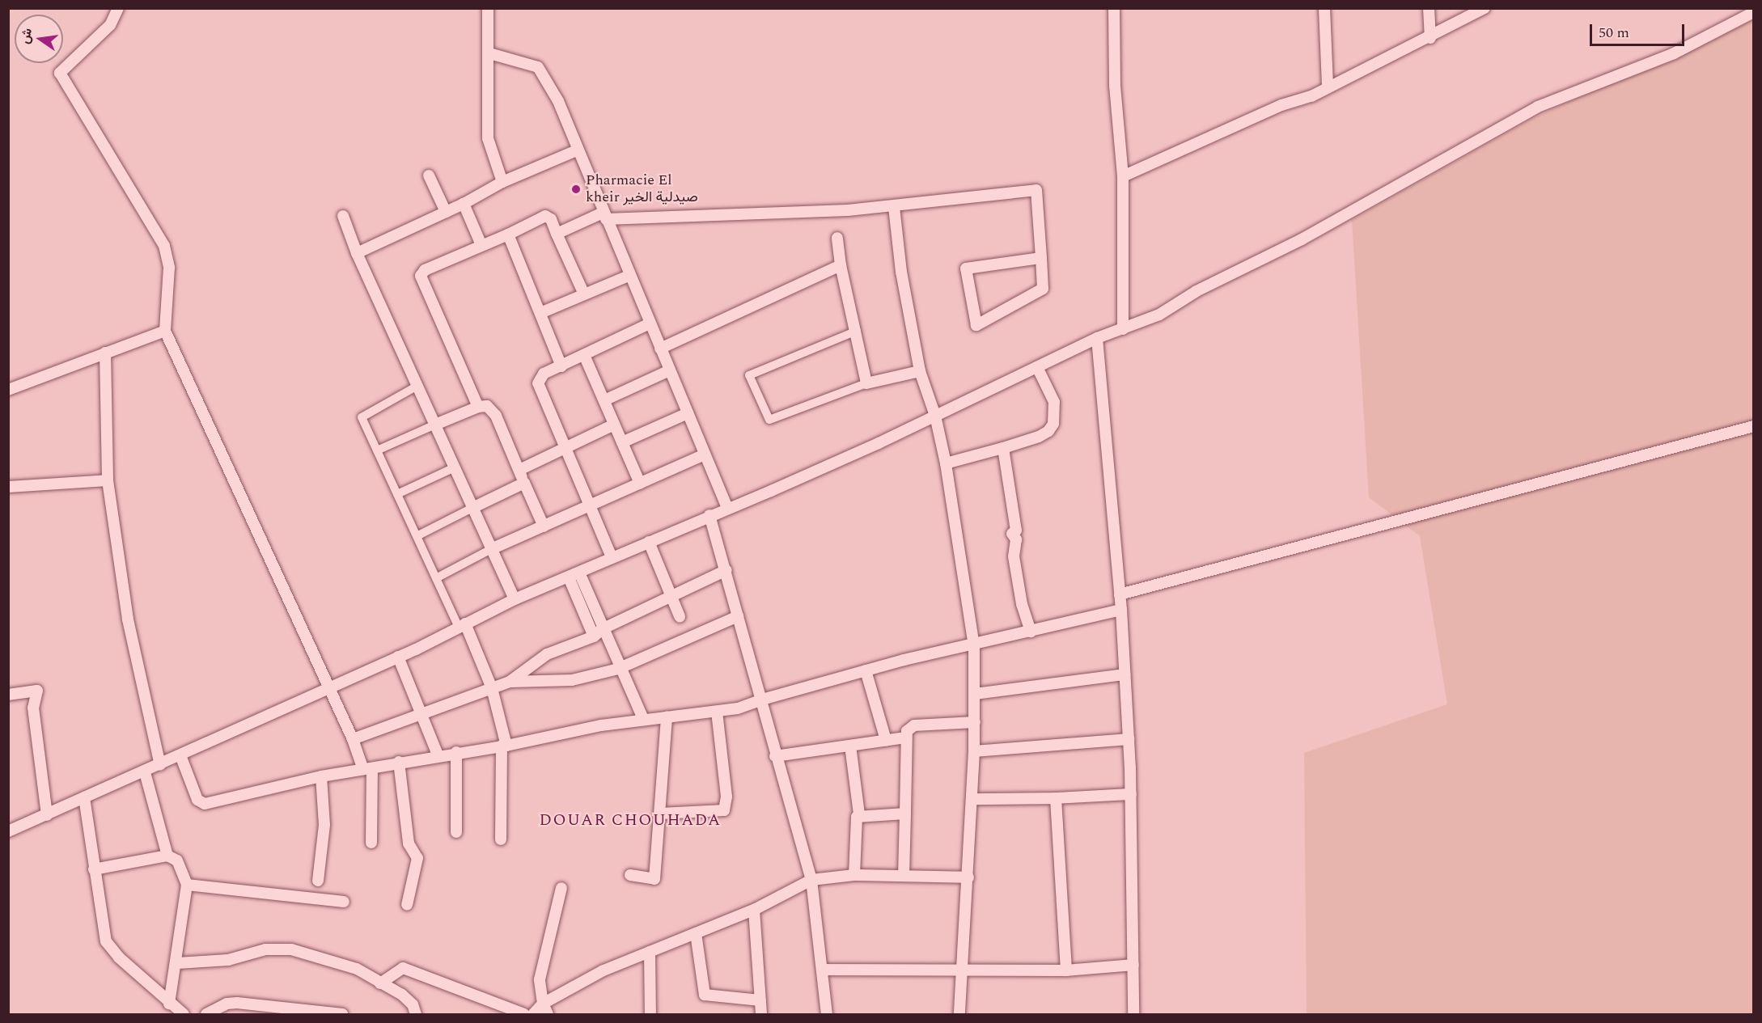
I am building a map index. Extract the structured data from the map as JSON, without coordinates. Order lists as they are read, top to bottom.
{
  "districts": ["DOUAR CHOUHADA"],
  "places": ["Pharmacie El kheir صيدلية الخير"],
  "scale_bar": "50 m",
  "north": "left"
}
